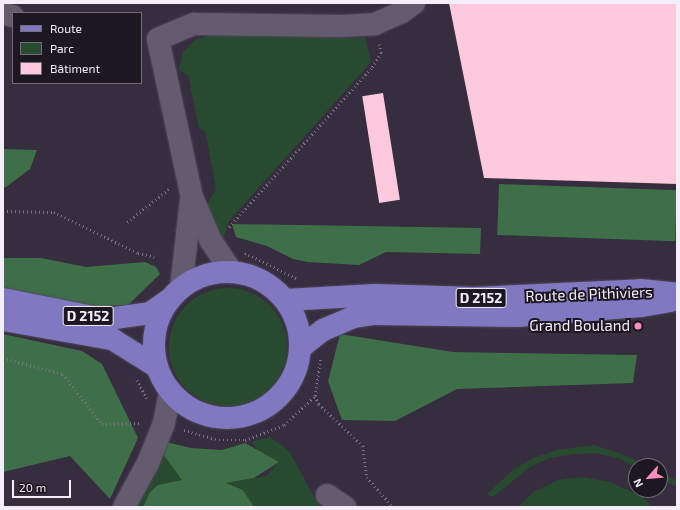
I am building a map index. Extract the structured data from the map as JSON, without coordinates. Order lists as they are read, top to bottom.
{
  "streets": {
    "main road": ["Route de Pithiviers", "D 2152"]
  },
  "places": ["Grand Bouland"],
  "legend": ["Route", "Parc", "Bâtiment"],
  "scale_bar": "20 m",
  "north": "bottom left"
}
